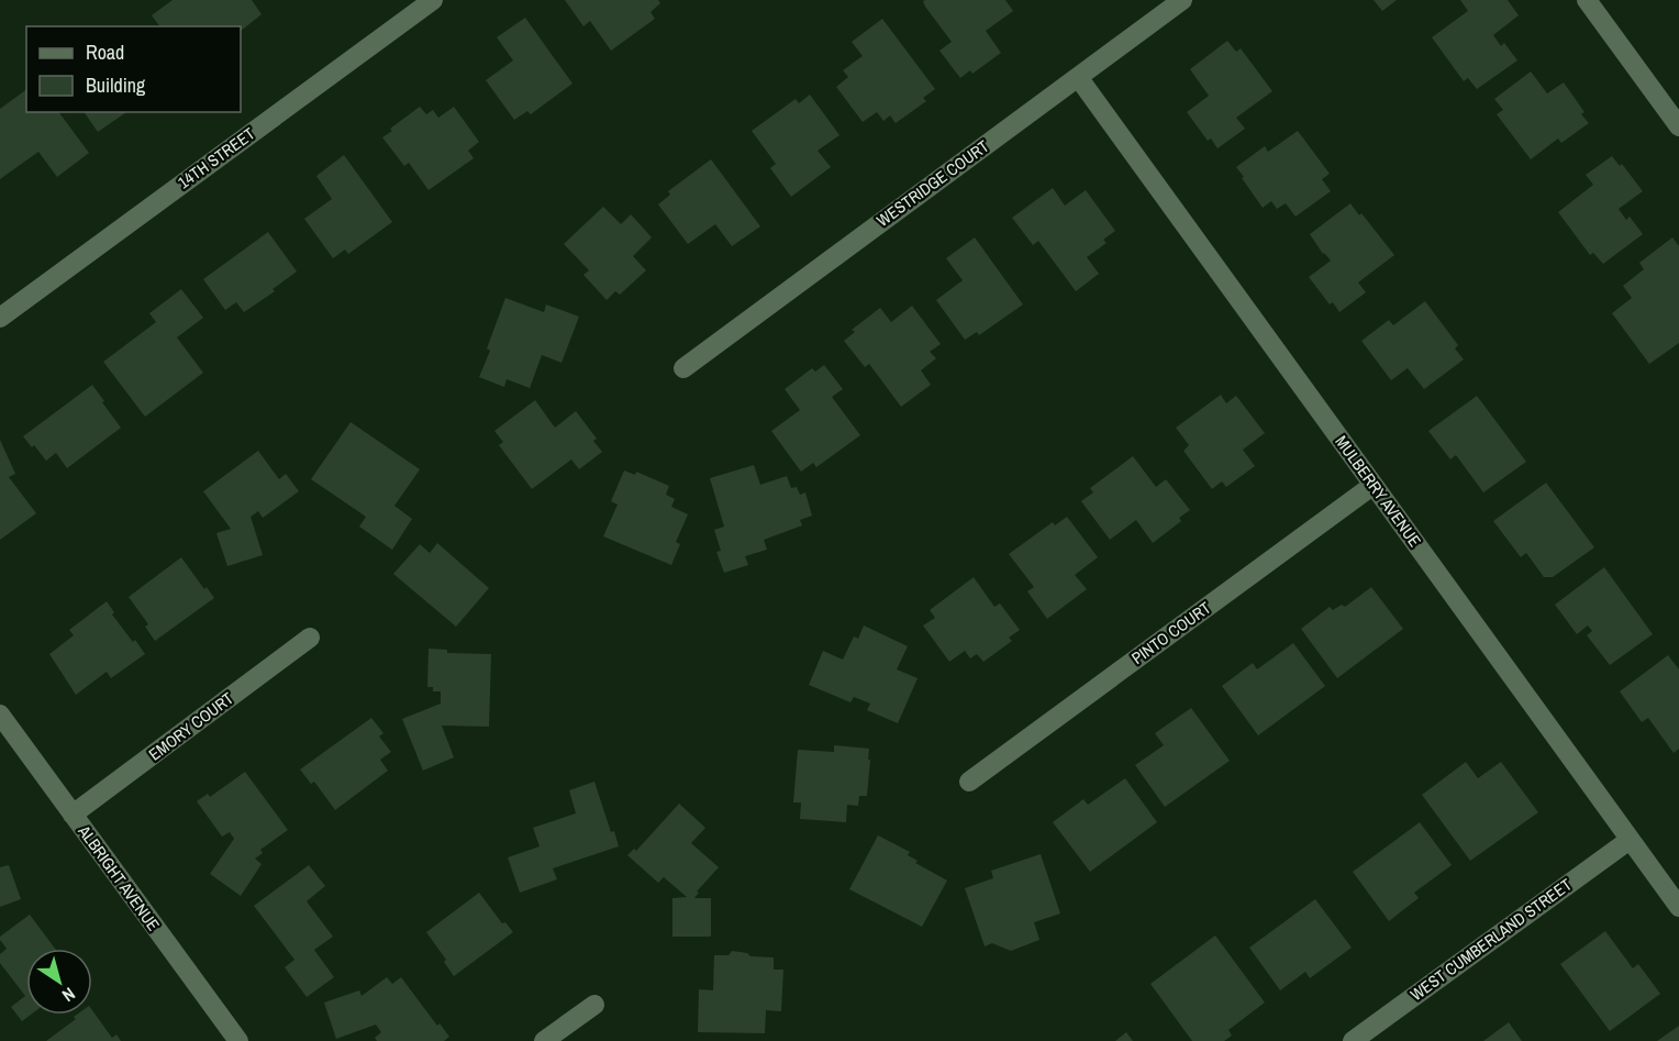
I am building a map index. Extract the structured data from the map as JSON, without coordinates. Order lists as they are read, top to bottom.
{
  "streets": {
    "street": [
      "14TH STREET",
      "WESTRIDGE COURT",
      "MULBERRY AVENUE",
      "PINTO COURT",
      "EMORY COURT",
      "ALBRIGHT AVENUE",
      "WEST CUMBERLAND STREET"
    ]
  },
  "crossings": [
    ["WESTRIDGE COURT", "MULBERRY AVENUE"],
    ["MULBERRY AVENUE", "PINTO COURT"],
    ["MULBERRY AVENUE", "WEST CUMBERLAND STREET"],
    ["EMORY COURT", "ALBRIGHT AVENUE"]
  ],
  "legend": ["Road", "Building"],
  "north": "bottom right"
}
